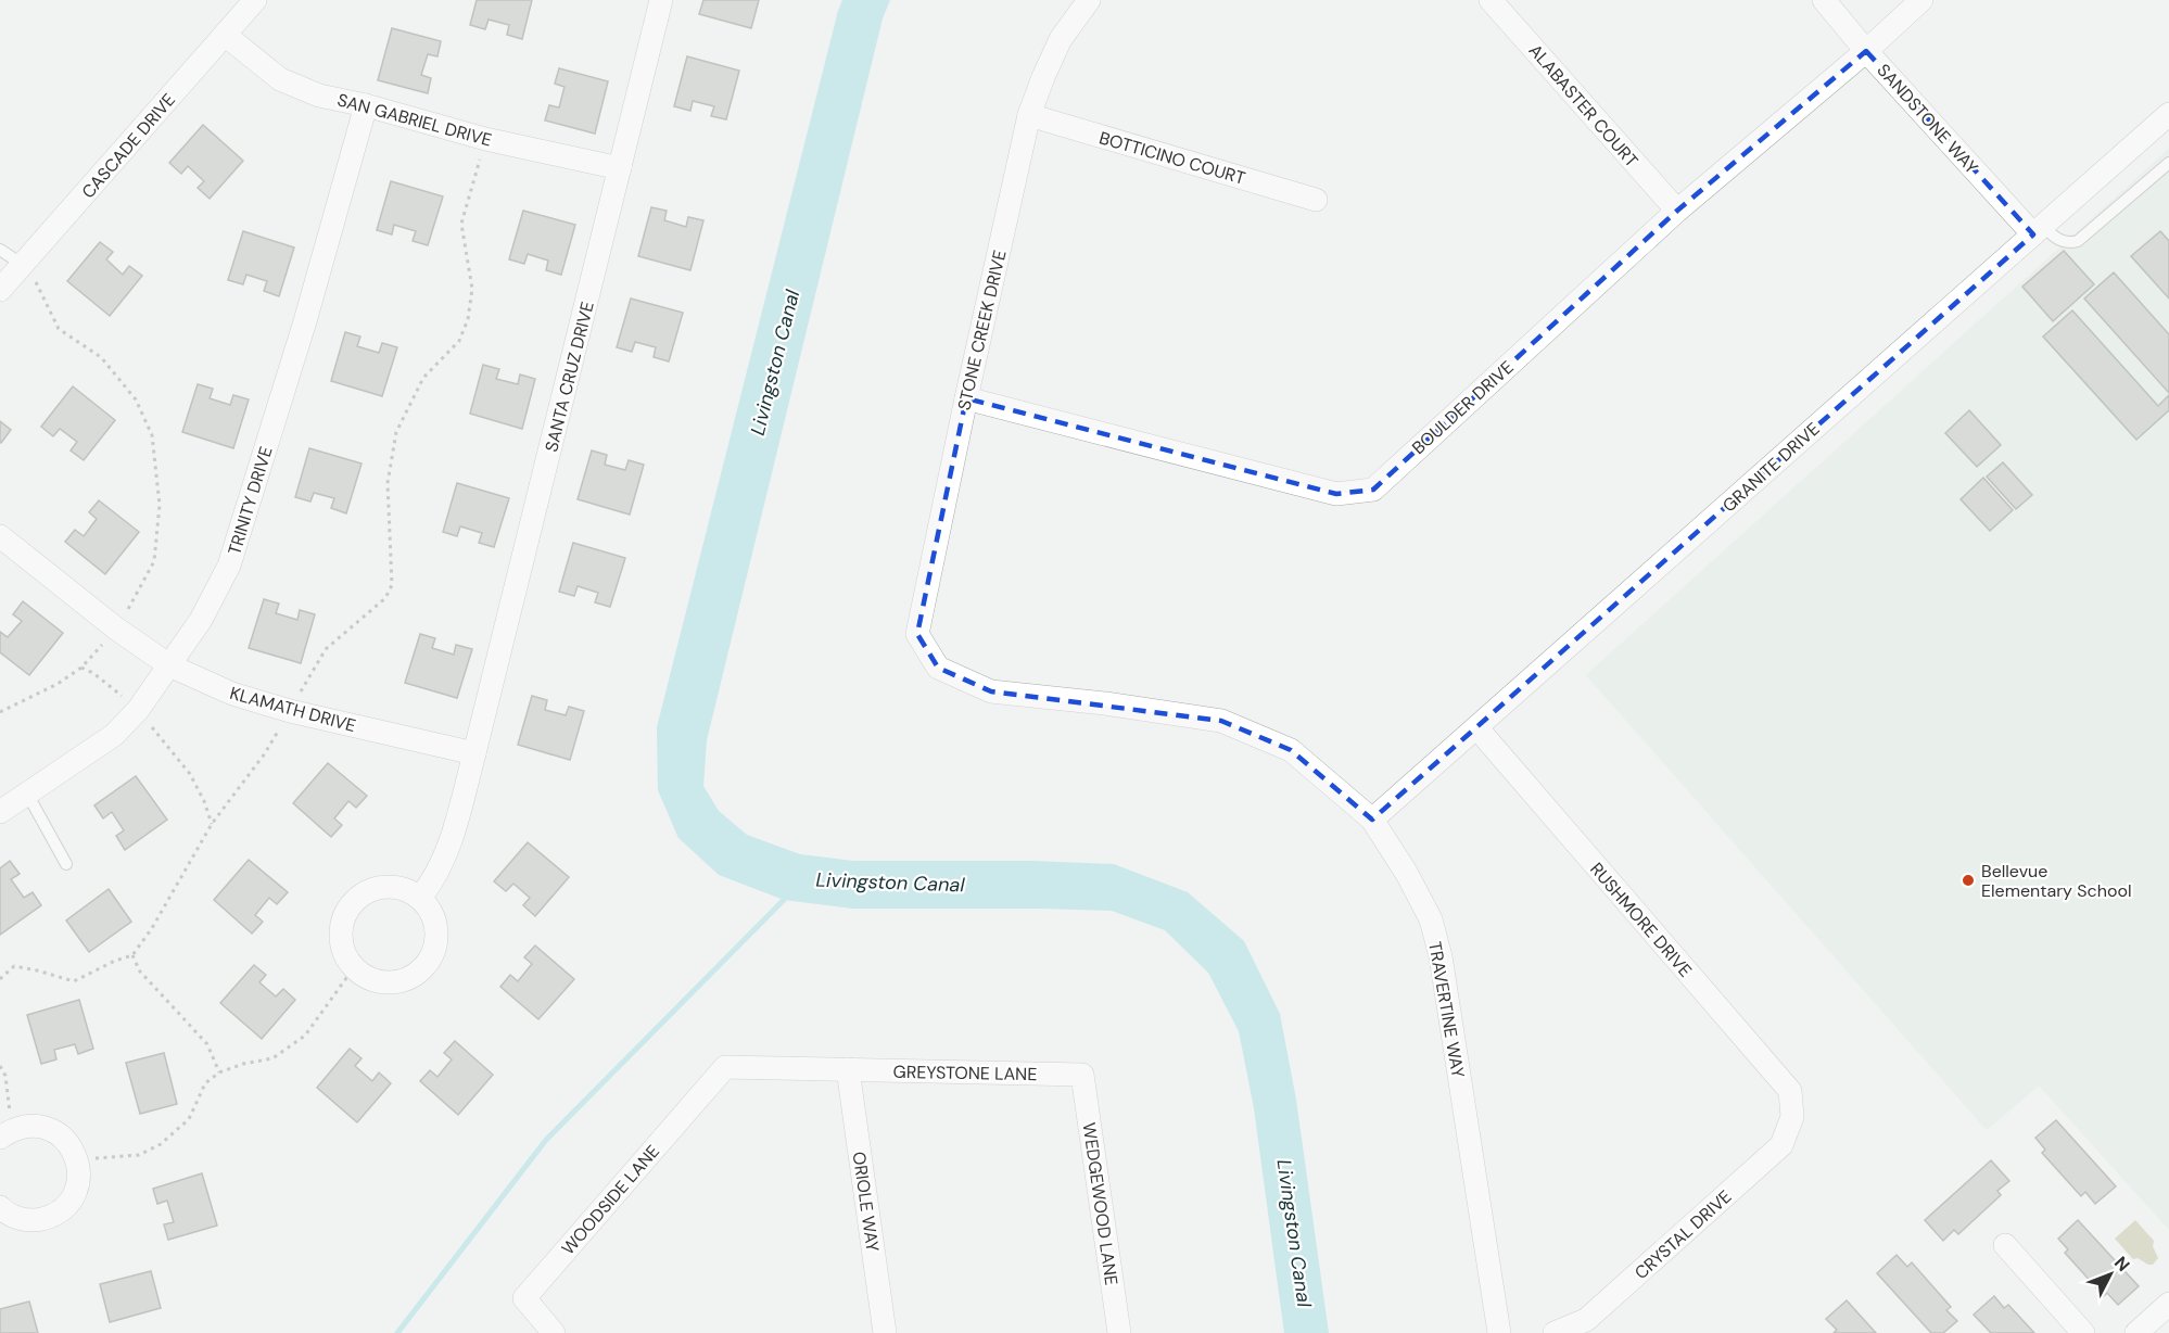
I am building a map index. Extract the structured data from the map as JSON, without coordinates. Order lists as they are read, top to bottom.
{
  "streets": {
    "street": [
      "ALABASTER COURT",
      "SANDSTONE WAY",
      "SAN GABRIEL DRIVE",
      "CASCADE DRIVE",
      "BOTTICINO COURT",
      "STONE CREEK DRIVE",
      "SANTA CRUZ DRIVE",
      "BOULDER DRIVE",
      "GRANITE DRIVE",
      "TRINITY DRIVE",
      "KLAMATH DRIVE",
      "RUSHMORE DRIVE",
      "TRAVERTINE WAY",
      "GREYSTONE LANE",
      "WOODSIDE LANE",
      "ORIOLE WAY",
      "WEDGEWOOD LANE",
      "CRYSTAL DRIVE"
    ]
  },
  "crossings": [
    ["ALABASTER COURT", "BOULDER DRIVE"],
    ["SANDSTONE WAY", "BOULDER DRIVE"],
    ["SANDSTONE WAY", "GRANITE DRIVE"],
    ["SAN GABRIEL DRIVE", "CASCADE DRIVE"],
    ["SAN GABRIEL DRIVE", "SANTA CRUZ DRIVE"],
    ["SAN GABRIEL DRIVE", "TRINITY DRIVE"],
    ["BOTTICINO COURT", "STONE CREEK DRIVE"],
    ["STONE CREEK DRIVE", "BOULDER DRIVE"],
    ["STONE CREEK DRIVE", "TRAVERTINE WAY"],
    ["SANTA CRUZ DRIVE", "KLAMATH DRIVE"],
    ["GRANITE DRIVE", "RUSHMORE DRIVE"],
    ["GRANITE DRIVE", "TRAVERTINE WAY"],
    ["TRINITY DRIVE", "KLAMATH DRIVE"],
    ["RUSHMORE DRIVE", "CRYSTAL DRIVE"],
    ["GREYSTONE LANE", "WOODSIDE LANE"],
    ["GREYSTONE LANE", "ORIOLE WAY"],
    ["GREYSTONE LANE", "WEDGEWOOD LANE"]
  ],
  "water": ["Livingston Canal"],
  "places": ["Bellevue Elementary School"],
  "north": "top right"
}
